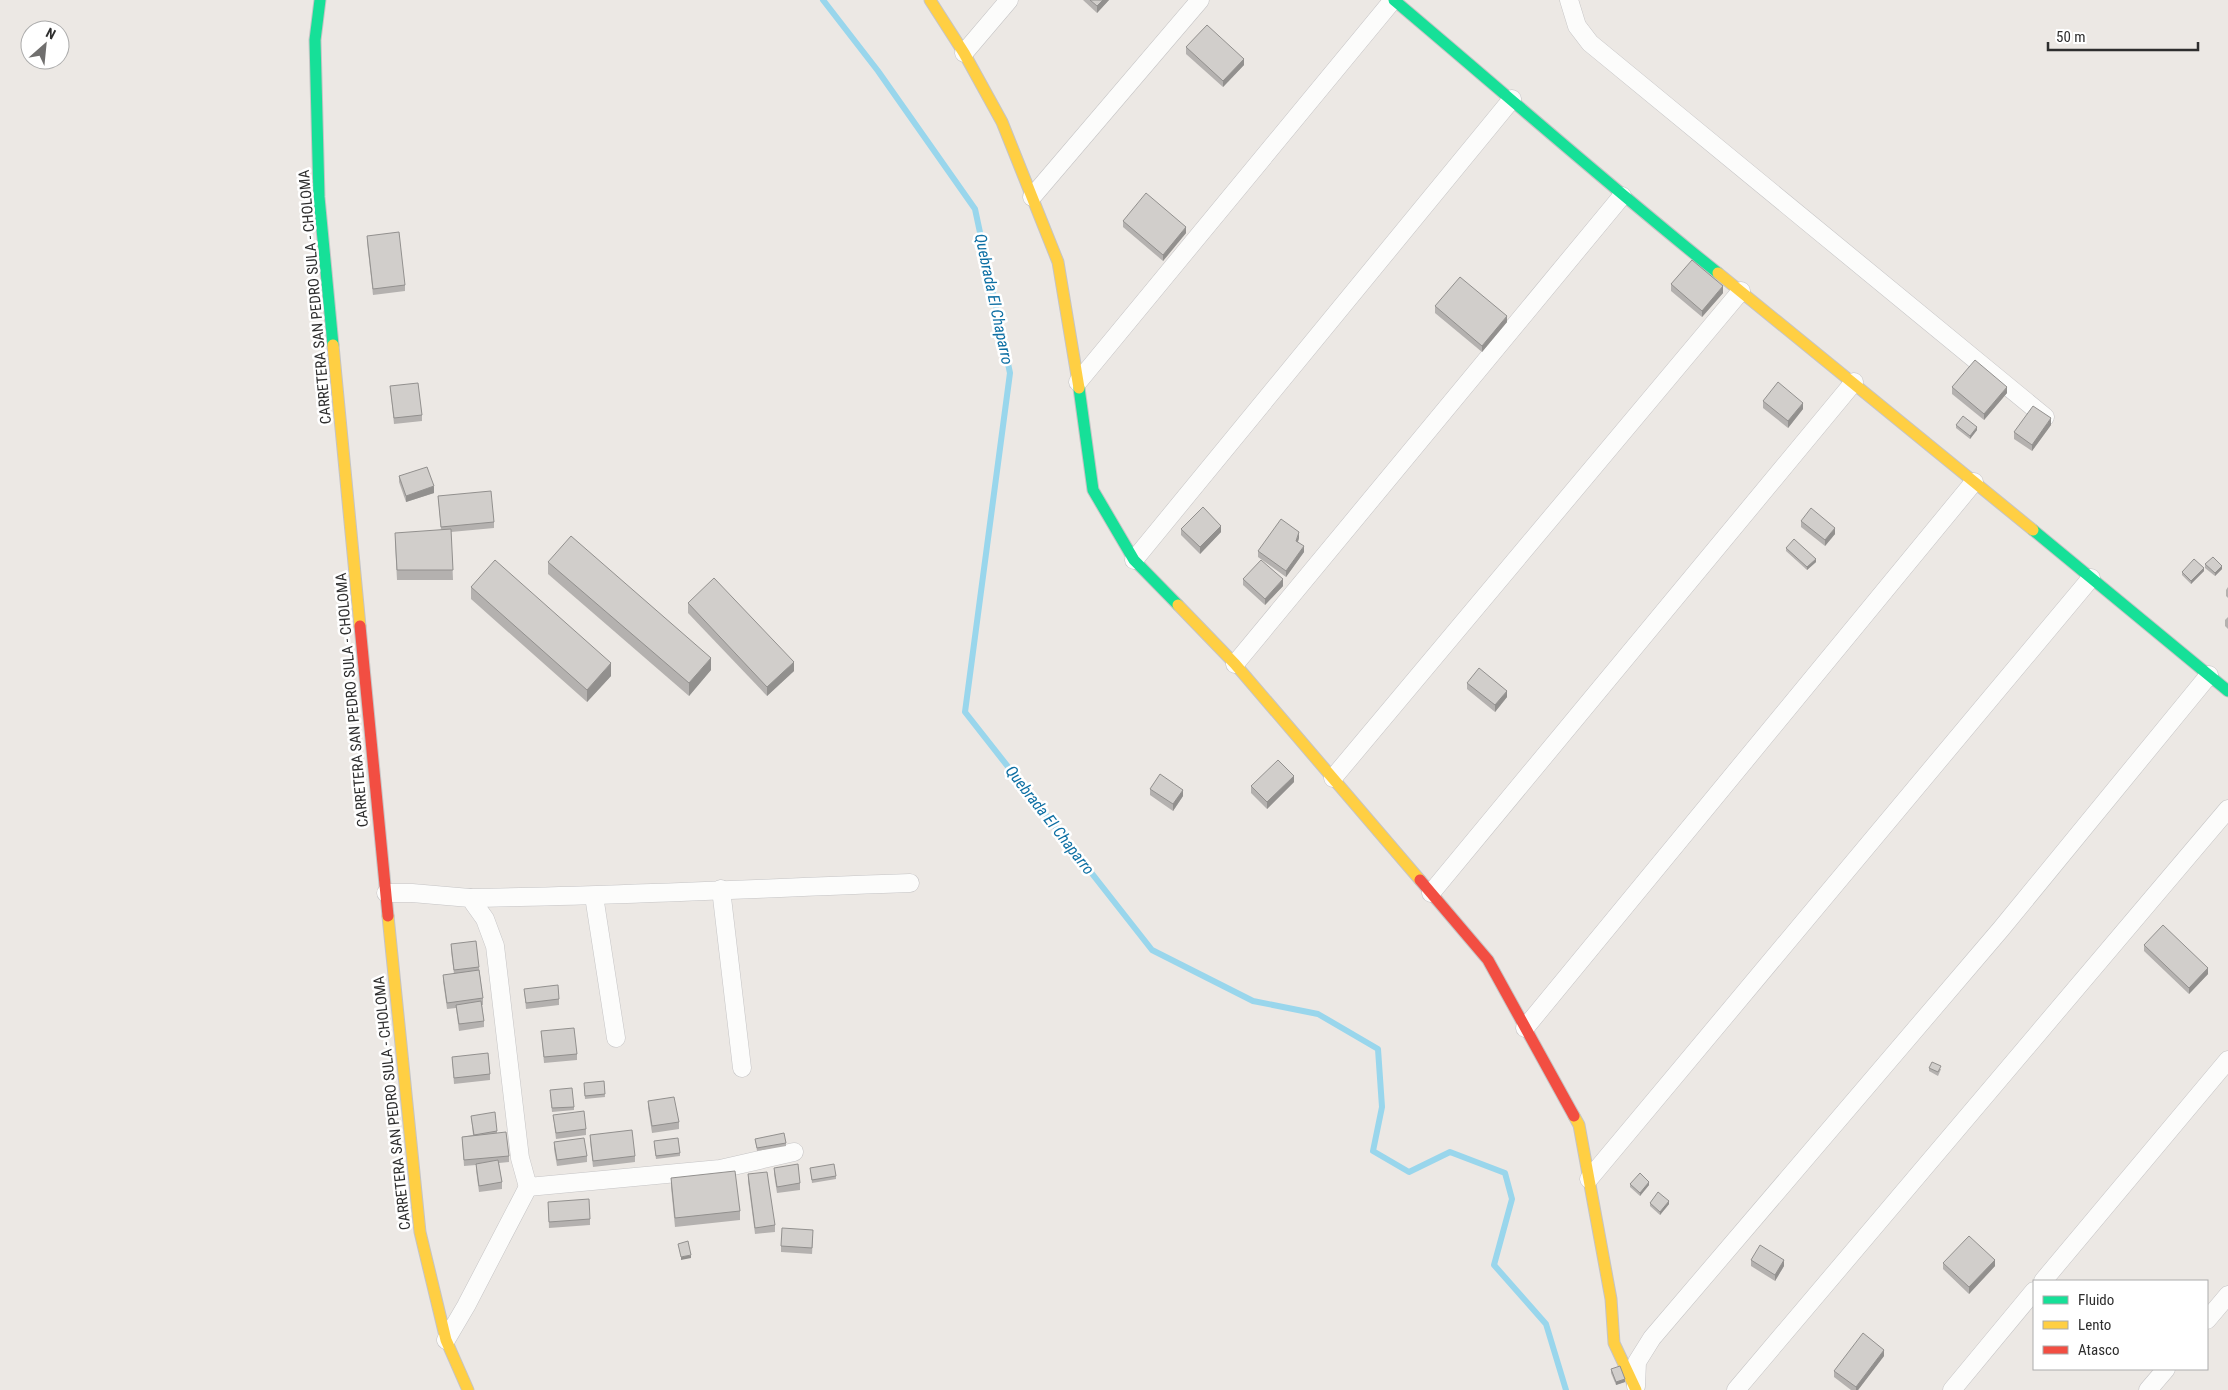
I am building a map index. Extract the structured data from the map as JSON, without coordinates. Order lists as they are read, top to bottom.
{
  "streets": {
    "street": ["CARRETERA SAN PEDRO SULA - CHOLOMA"]
  },
  "water": ["Quebrada El Chaparro"],
  "legend": ["Fluido", "Lento", "Atasco"],
  "scale_bar": "50 m",
  "north": "top right"
}
